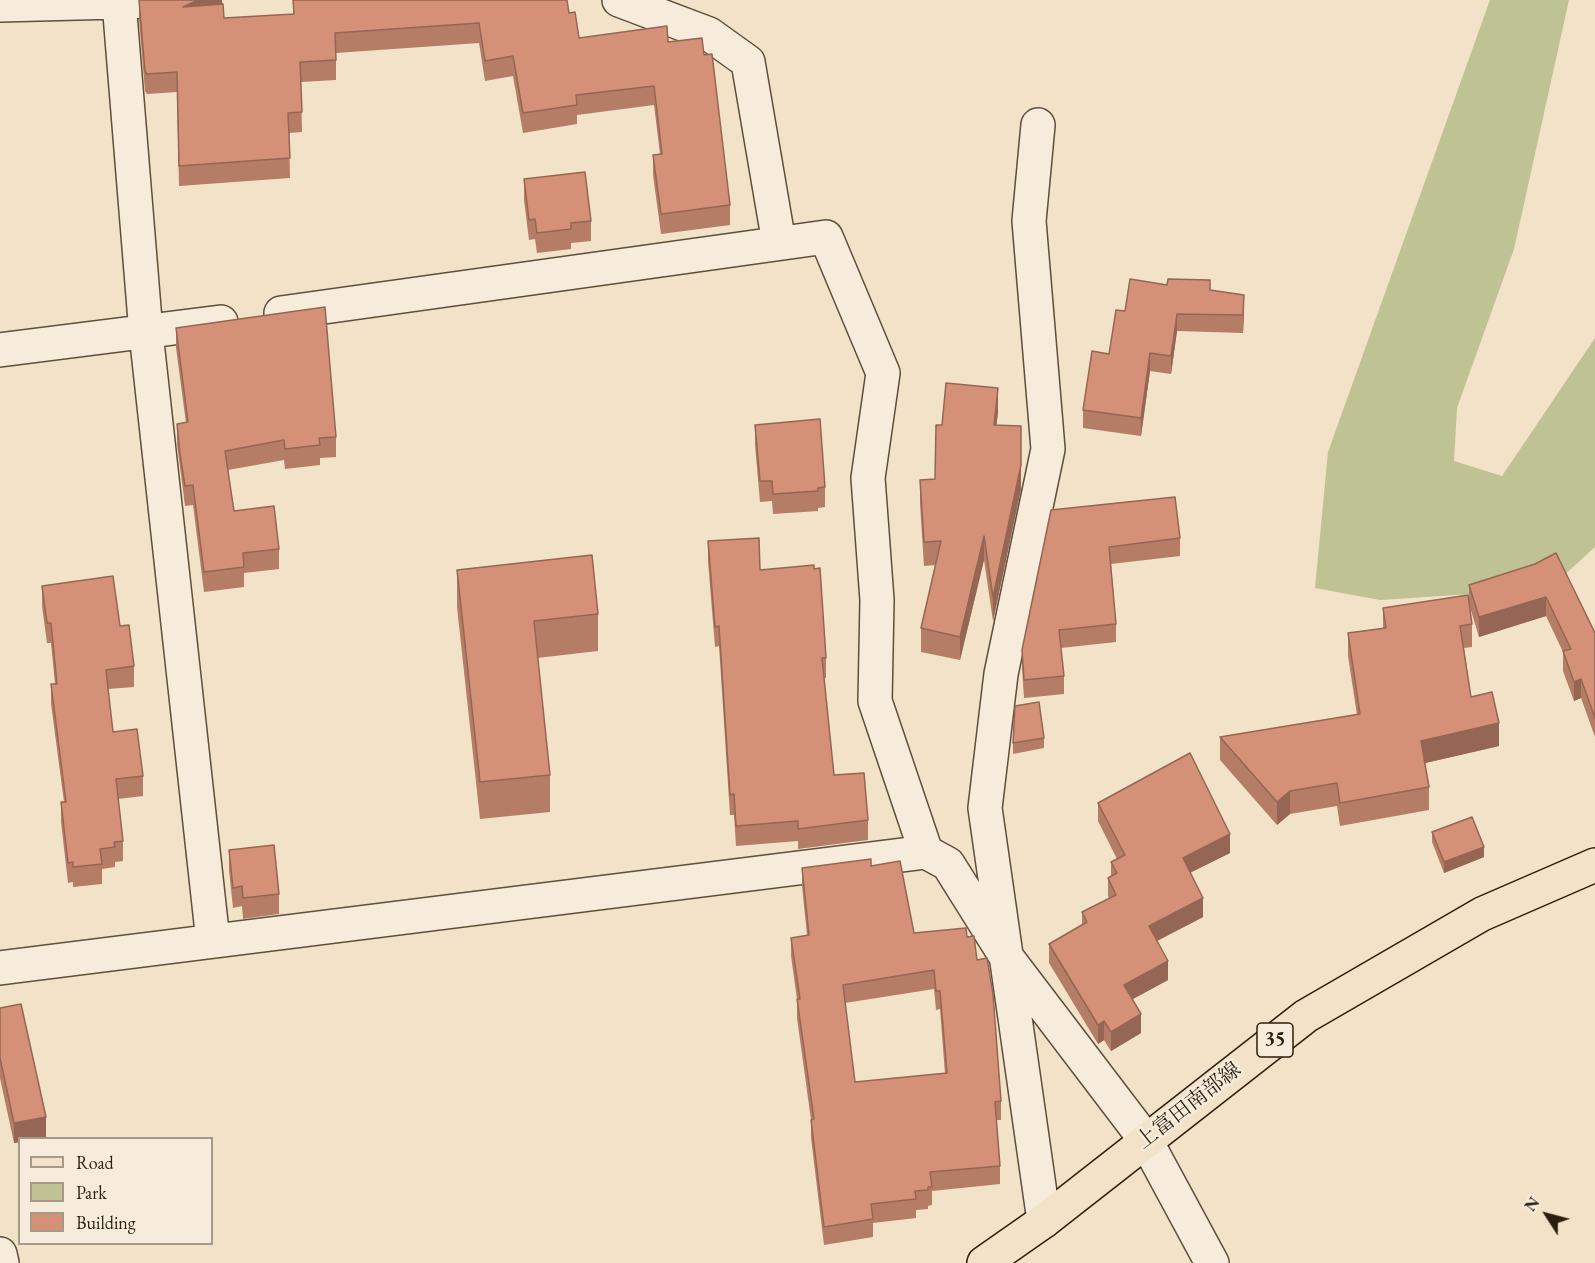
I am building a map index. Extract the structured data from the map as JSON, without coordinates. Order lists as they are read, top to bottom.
{
  "streets": {
    "main road": ["35", "上富田南部線"]
  },
  "legend": ["Road", "Park", "Building"],
  "north": "top left"
}
